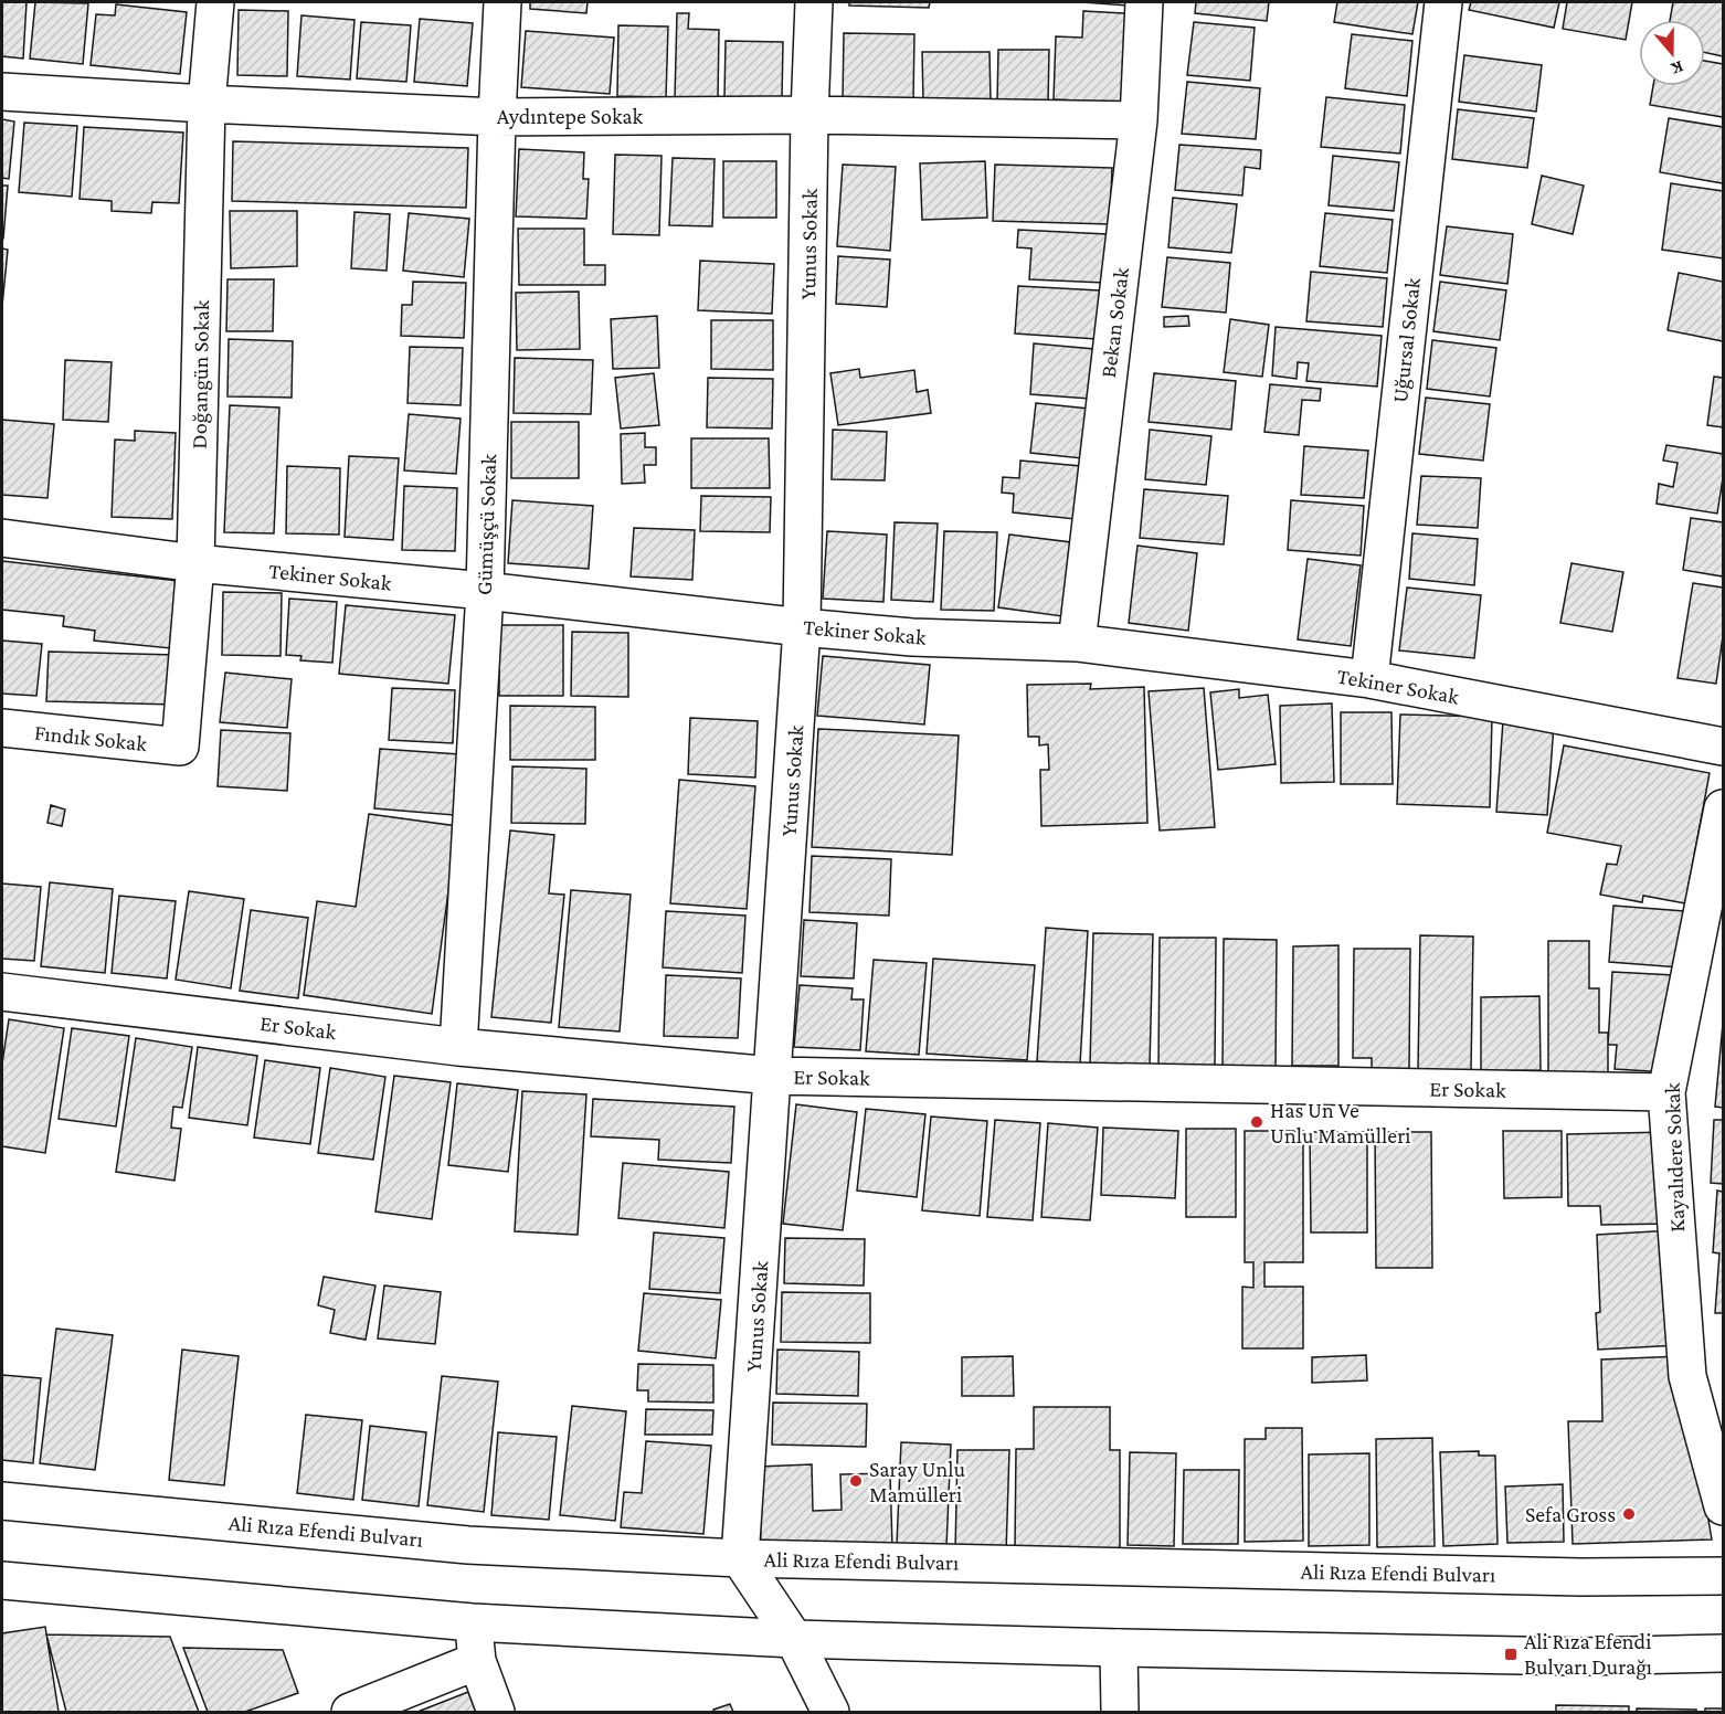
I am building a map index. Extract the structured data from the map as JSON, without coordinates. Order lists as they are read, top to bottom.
{
  "streets": {
    "street": [
      "Aydıntepe Sokak",
      "Yunus Sokak",
      "Bekan Sokak",
      "Uğursal Sokak",
      "Doğangün Sokak",
      "Gümüşçü Sokak",
      "Tekiner Sokak",
      "Fındık Sokak",
      "Er Sokak",
      "Kayalıdere Sokak",
      "Ali Rıza Efendi Bulvarı"
    ]
  },
  "crossings": [
    ["Aydıntepe Sokak", "Yunus Sokak"],
    ["Aydıntepe Sokak", "Bekan Sokak"],
    ["Aydıntepe Sokak", "Doğangün Sokak"],
    ["Aydıntepe Sokak", "Gümüşçü Sokak"],
    ["Yunus Sokak", "Tekiner Sokak"],
    ["Yunus Sokak", "Er Sokak"],
    ["Yunus Sokak", "Ali Rıza Efendi Bulvarı"],
    ["Bekan Sokak", "Tekiner Sokak"],
    ["Uğursal Sokak", "Tekiner Sokak"],
    ["Doğangün Sokak", "Tekiner Sokak"],
    ["Doğangün Sokak", "Fındık Sokak"],
    ["Gümüşçü Sokak", "Tekiner Sokak"],
    ["Gümüşçü Sokak", "Er Sokak"],
    ["Er Sokak", "Kayalıdere Sokak"]
  ],
  "places": {
    "other": ["Has Un Ve Unlu Mamülleri", "Saray Unlu Mamülleri", "Sefa Gross"],
    "transit": ["Ali Rıza Efendi Bulvarı Durağı"]
  },
  "north": "bottom"
}
